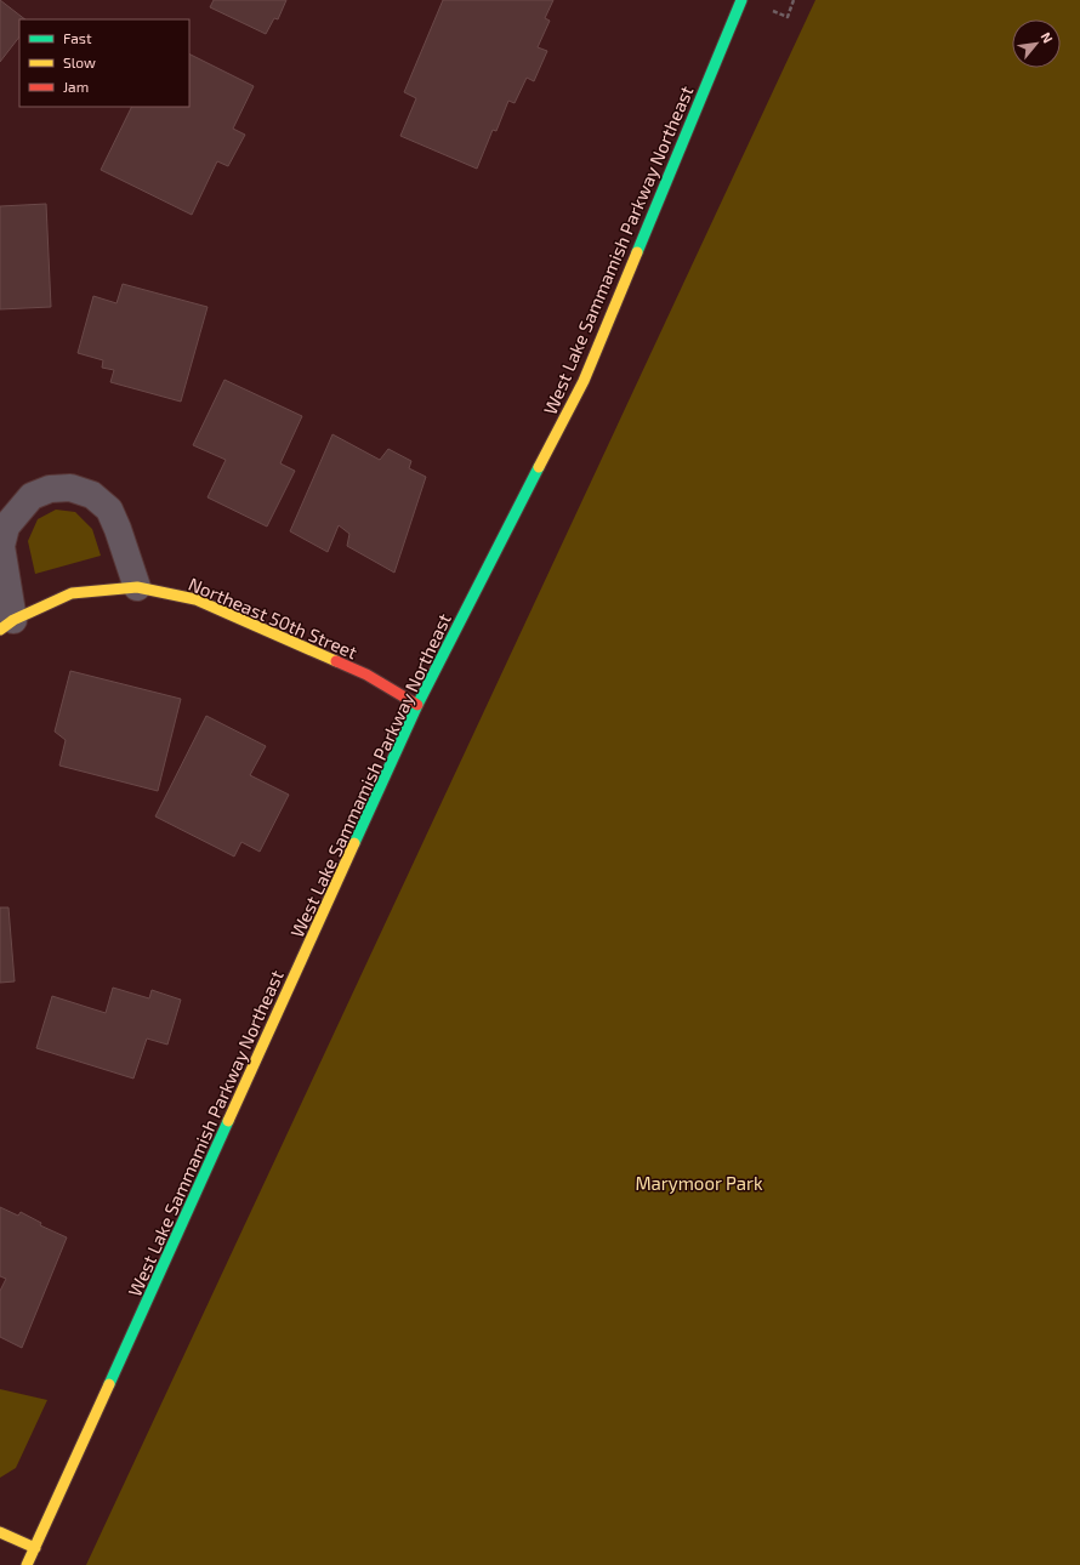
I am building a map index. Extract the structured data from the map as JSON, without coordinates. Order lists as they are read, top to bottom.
{
  "streets": {
    "main road": ["West Lake Sammamish Parkway Northeast", "Northeast 50th Street"]
  },
  "crossings": [
    ["West Lake Sammamish Parkway Northeast", "Northeast 50th Street"]
  ],
  "parks": ["Marymoor Park"],
  "legend": ["Fast", "Slow", "Jam"],
  "north": "top right"
}
